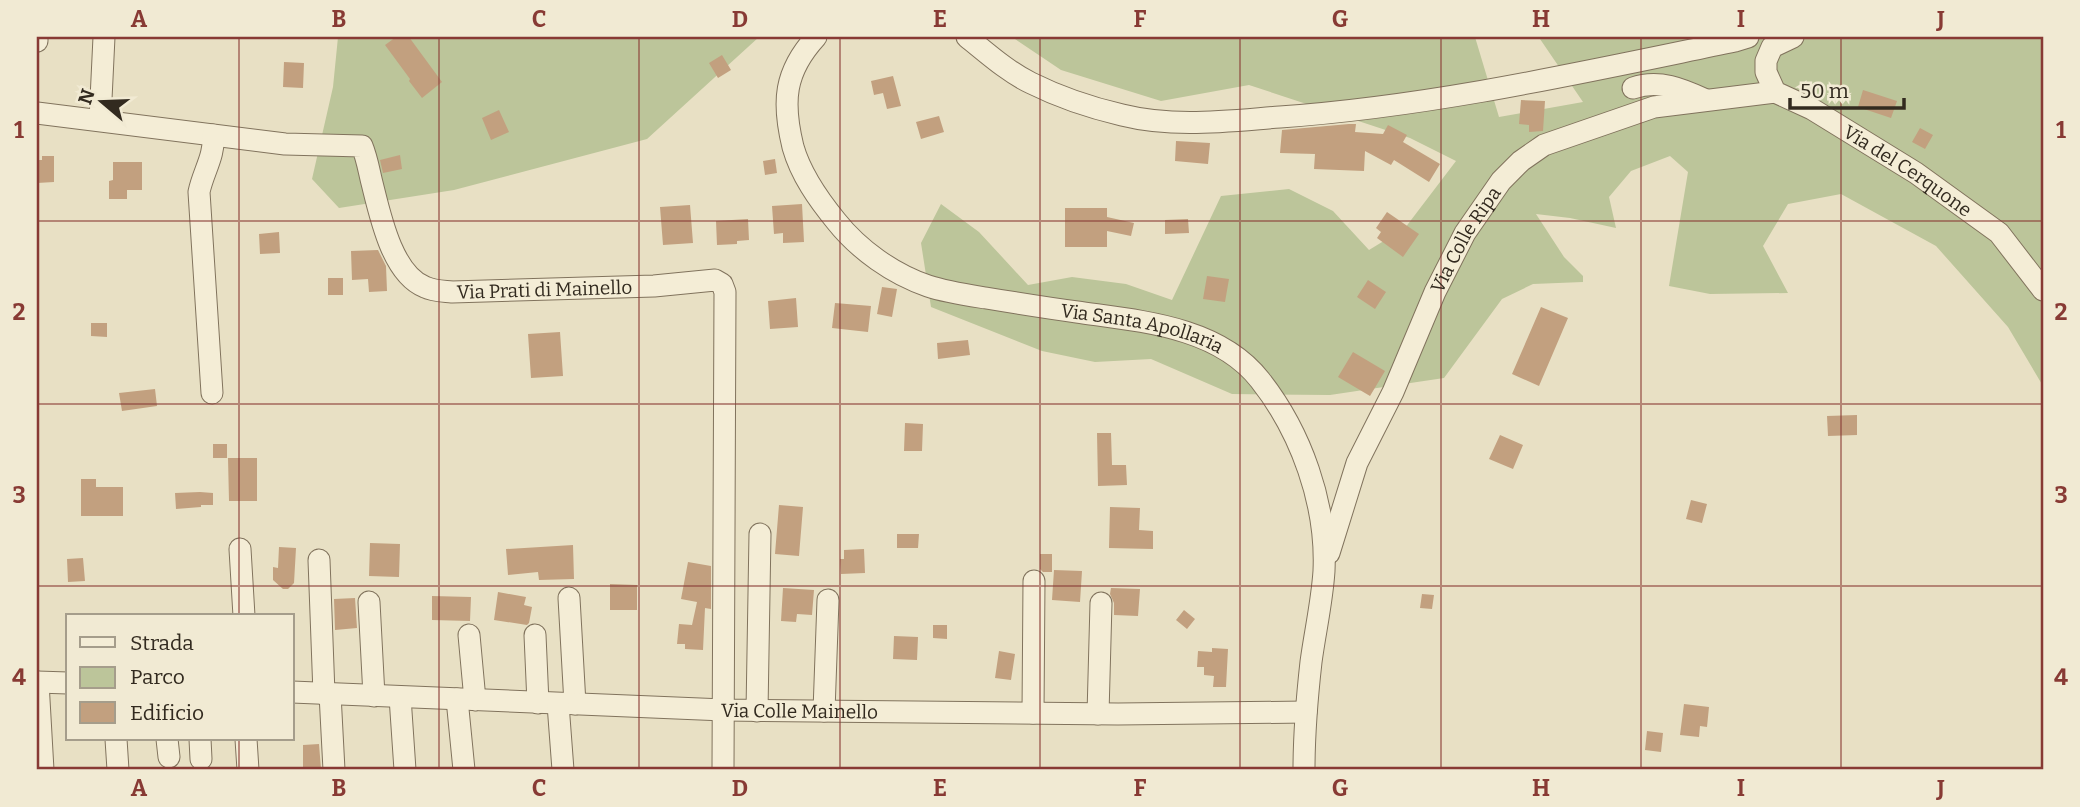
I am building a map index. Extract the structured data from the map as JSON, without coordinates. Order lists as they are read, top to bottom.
{
  "streets": {
    "street": [
      "Via del Cerquone",
      "Via Colle Ripa",
      "Via Prati di Mainello",
      "Via Santa Apollaria",
      "Via Colle Mainello"
    ]
  },
  "crossings": [
    ["Via del Cerquone", "Via Colle Ripa"],
    ["Via Colle Ripa", "Via Santa Apollaria"],
    ["Via Prati di Mainello", "Via Colle Mainello"],
    ["Via Santa Apollaria", "Via Colle Mainello"]
  ],
  "legend": ["Strada", "Parco", "Edificio"],
  "scale_bar": "50 m",
  "north": "left",
  "grid": {
    "columns": [
      "A",
      "B",
      "C",
      "D",
      "E",
      "F",
      "G",
      "H",
      "I",
      "J"
    ],
    "rows": [
      "1",
      "2",
      "3",
      "4"
    ]
  }
}
